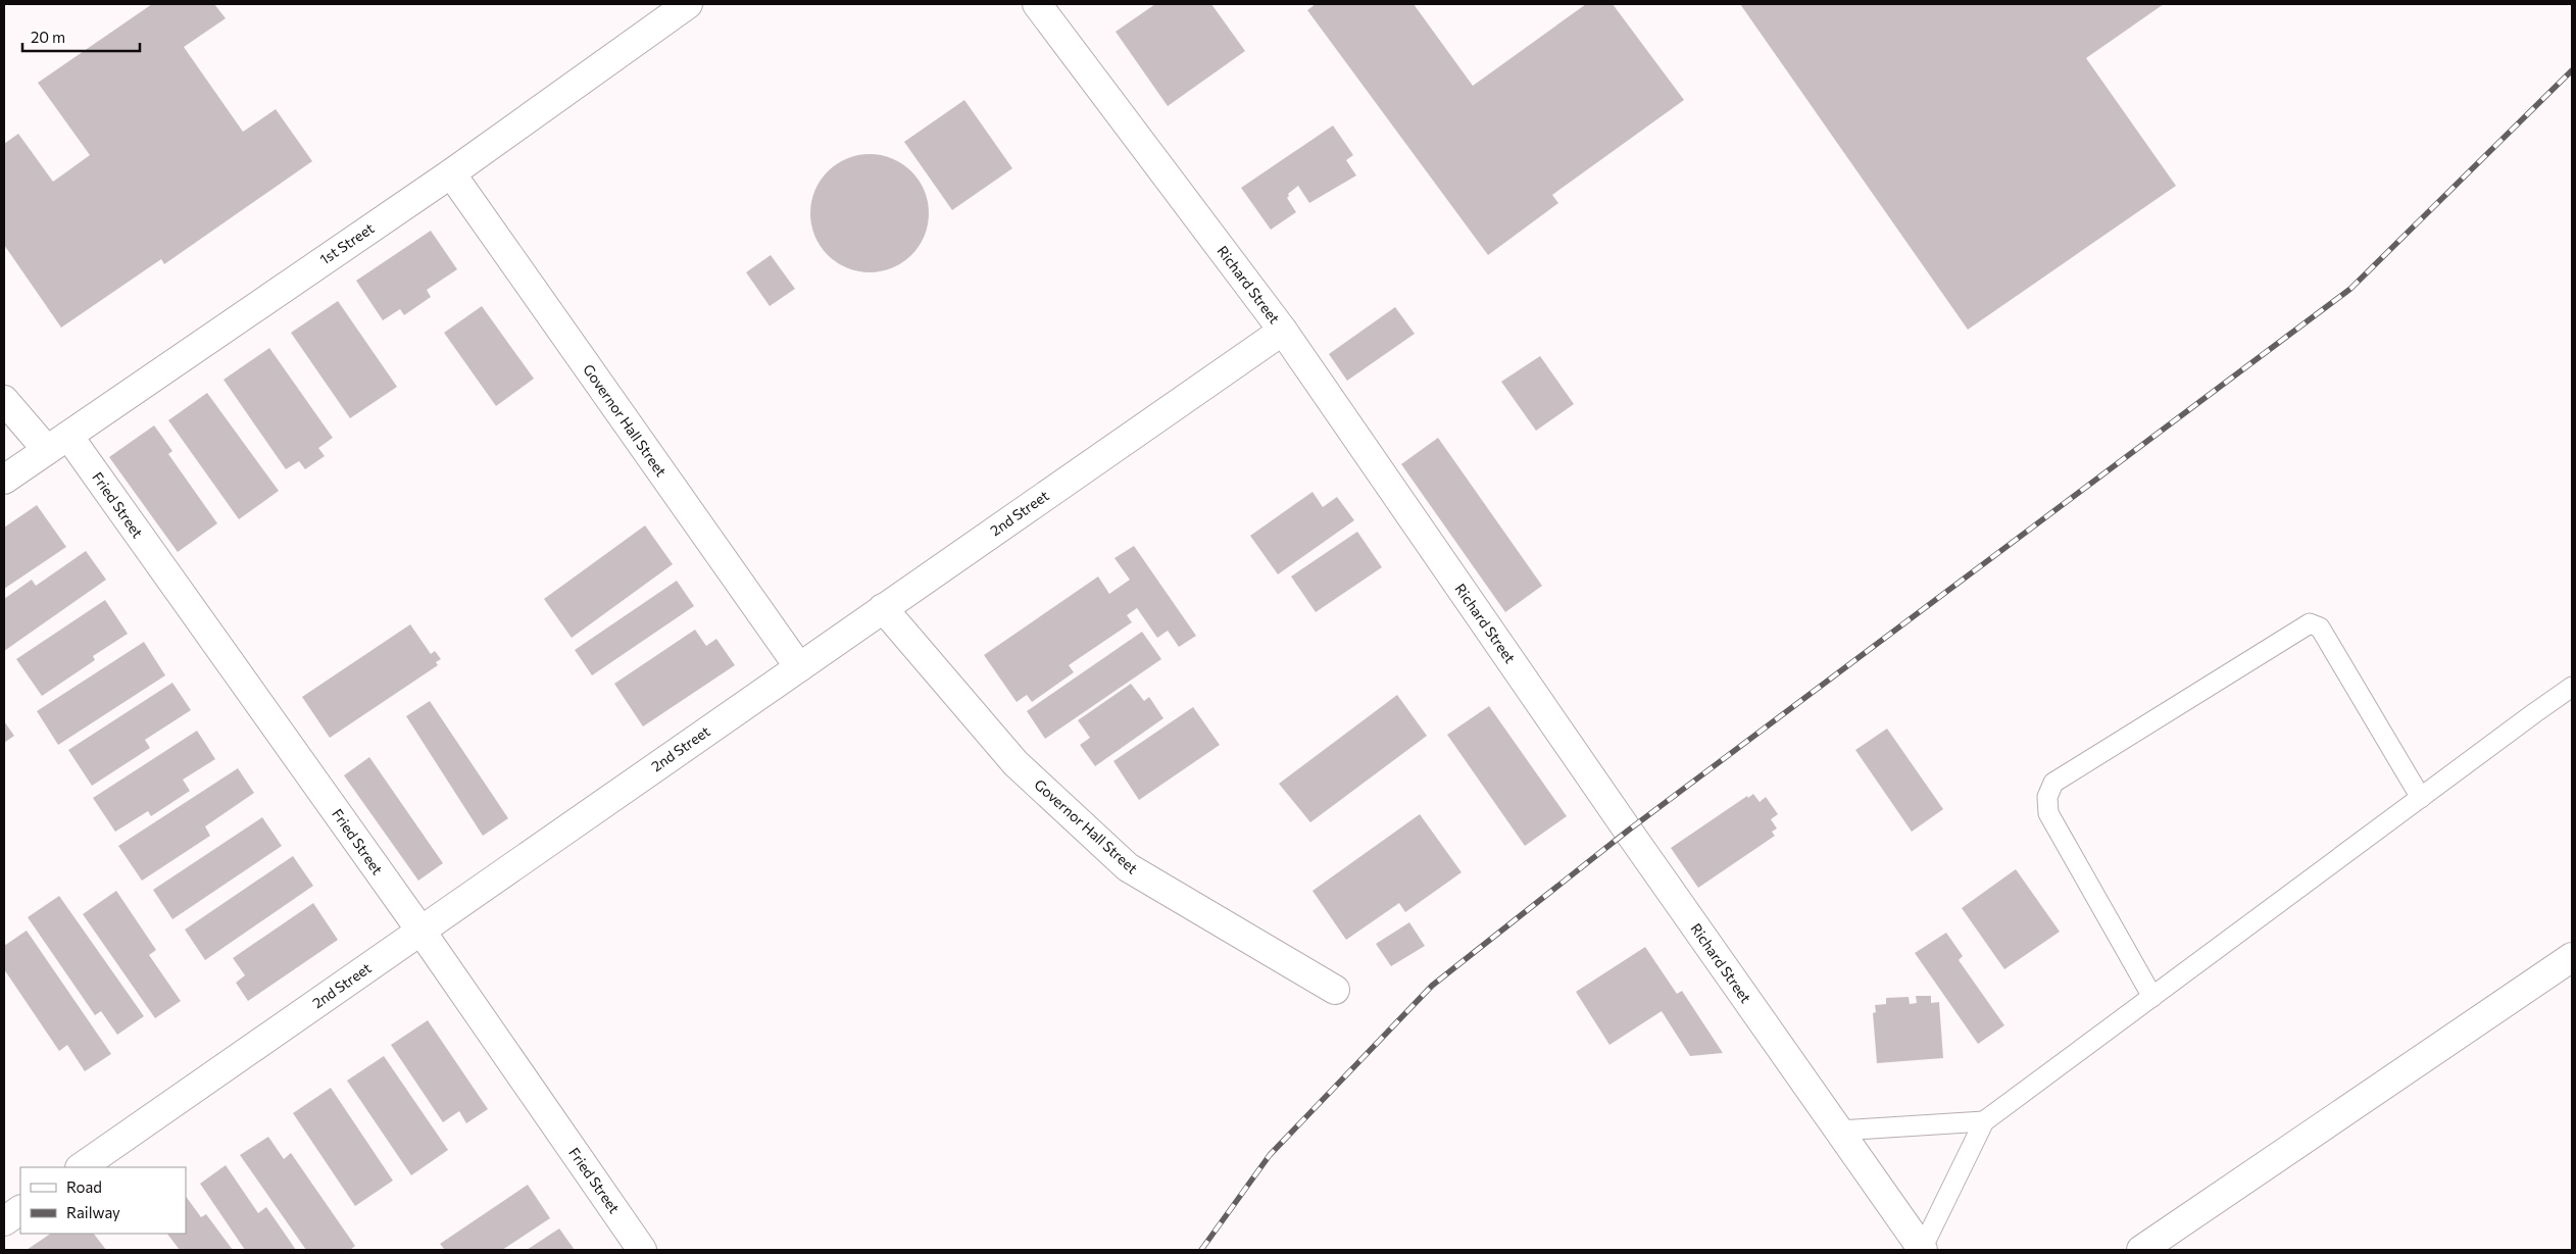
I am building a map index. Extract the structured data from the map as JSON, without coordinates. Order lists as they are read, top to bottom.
{
  "streets": {
    "street": [
      "1st Street",
      "Richard Street",
      "Governor Hall Street",
      "Fried Street",
      "2nd Street"
    ]
  },
  "crossings": [
    ["1st Street", "Governor Hall Street"],
    ["1st Street", "Fried Street"],
    ["Richard Street", "2nd Street"],
    ["Governor Hall Street", "2nd Street"],
    ["Fried Street", "2nd Street"]
  ],
  "legend": ["Road", "Railway"],
  "scale_bar": "20 m"
}
